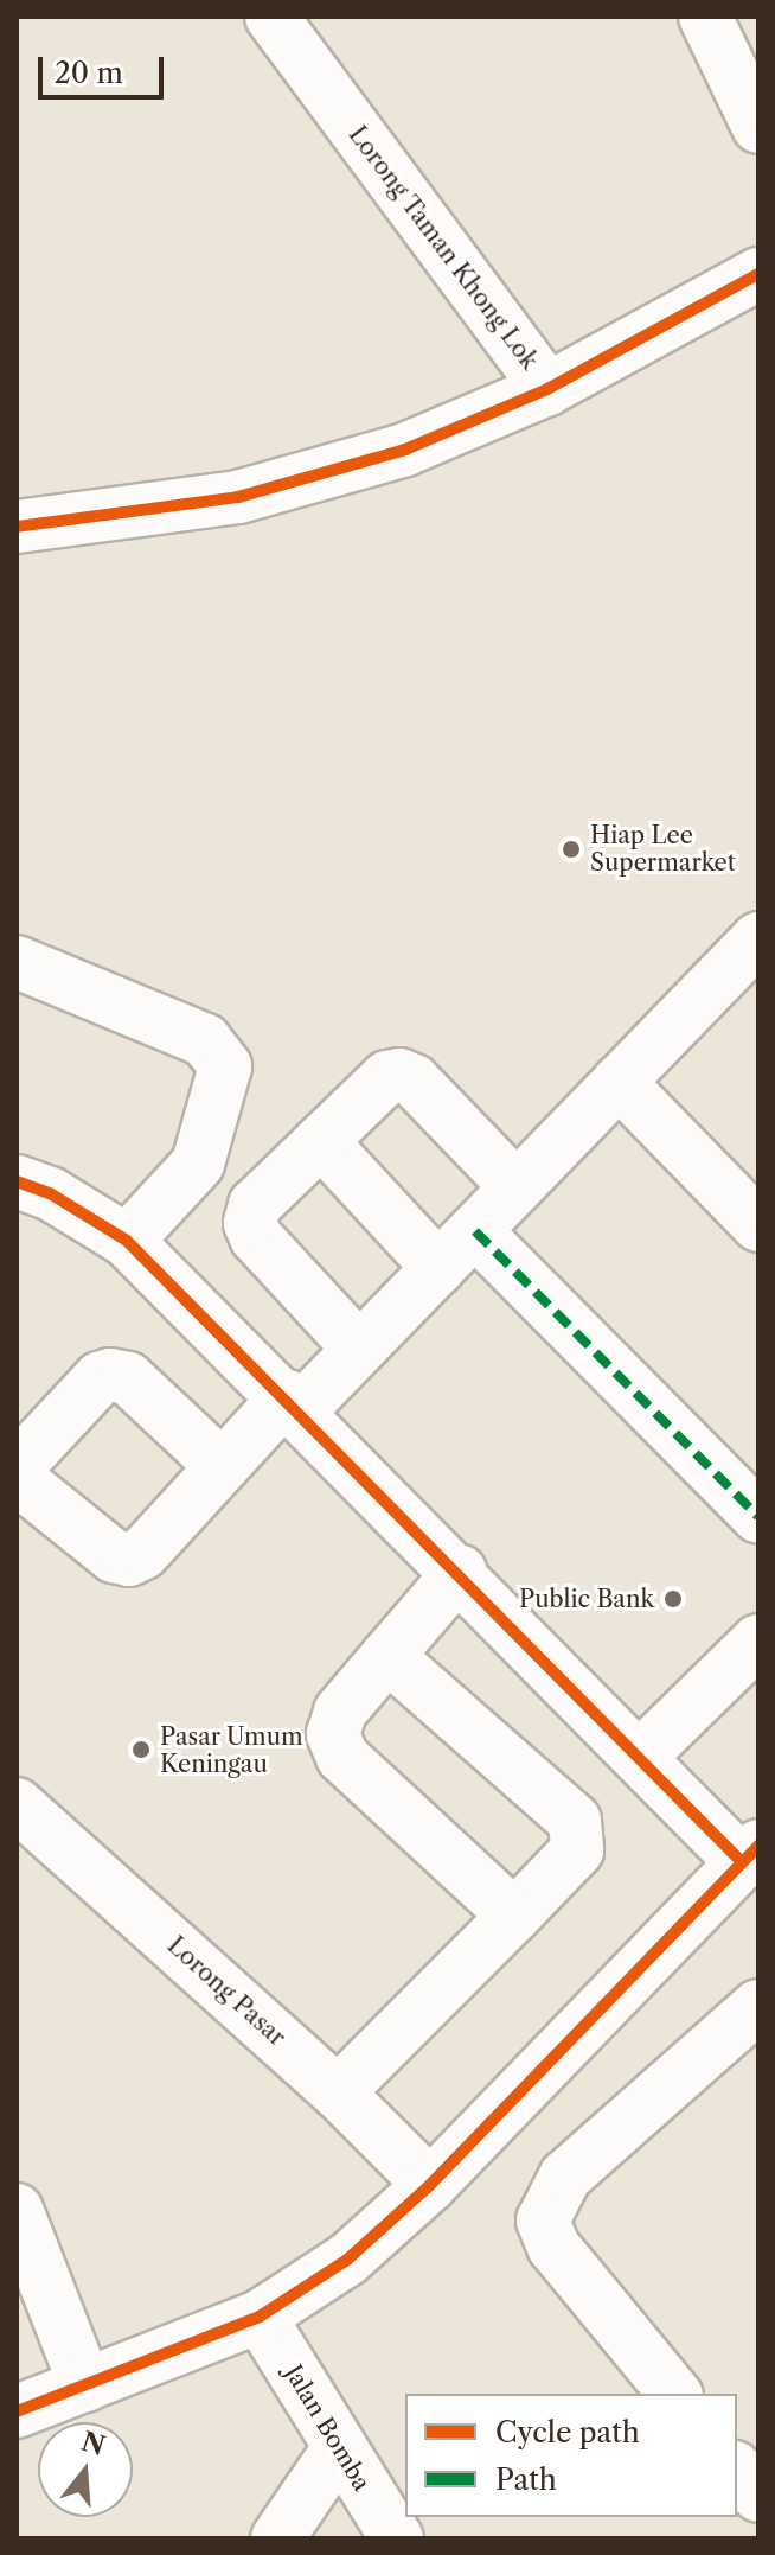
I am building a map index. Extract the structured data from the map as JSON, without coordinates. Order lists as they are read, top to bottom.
{
  "streets": {
    "street": ["Lorong Taman Khong Lok", "Lorong Pasar", "Jalan Bomba"]
  },
  "places": ["Hiap Lee Supermarket", "Public Bank", "Pasar Umum Keningau"],
  "legend": ["Cycle path", "Path"],
  "scale_bar": "20 m",
  "north": "top"
}
